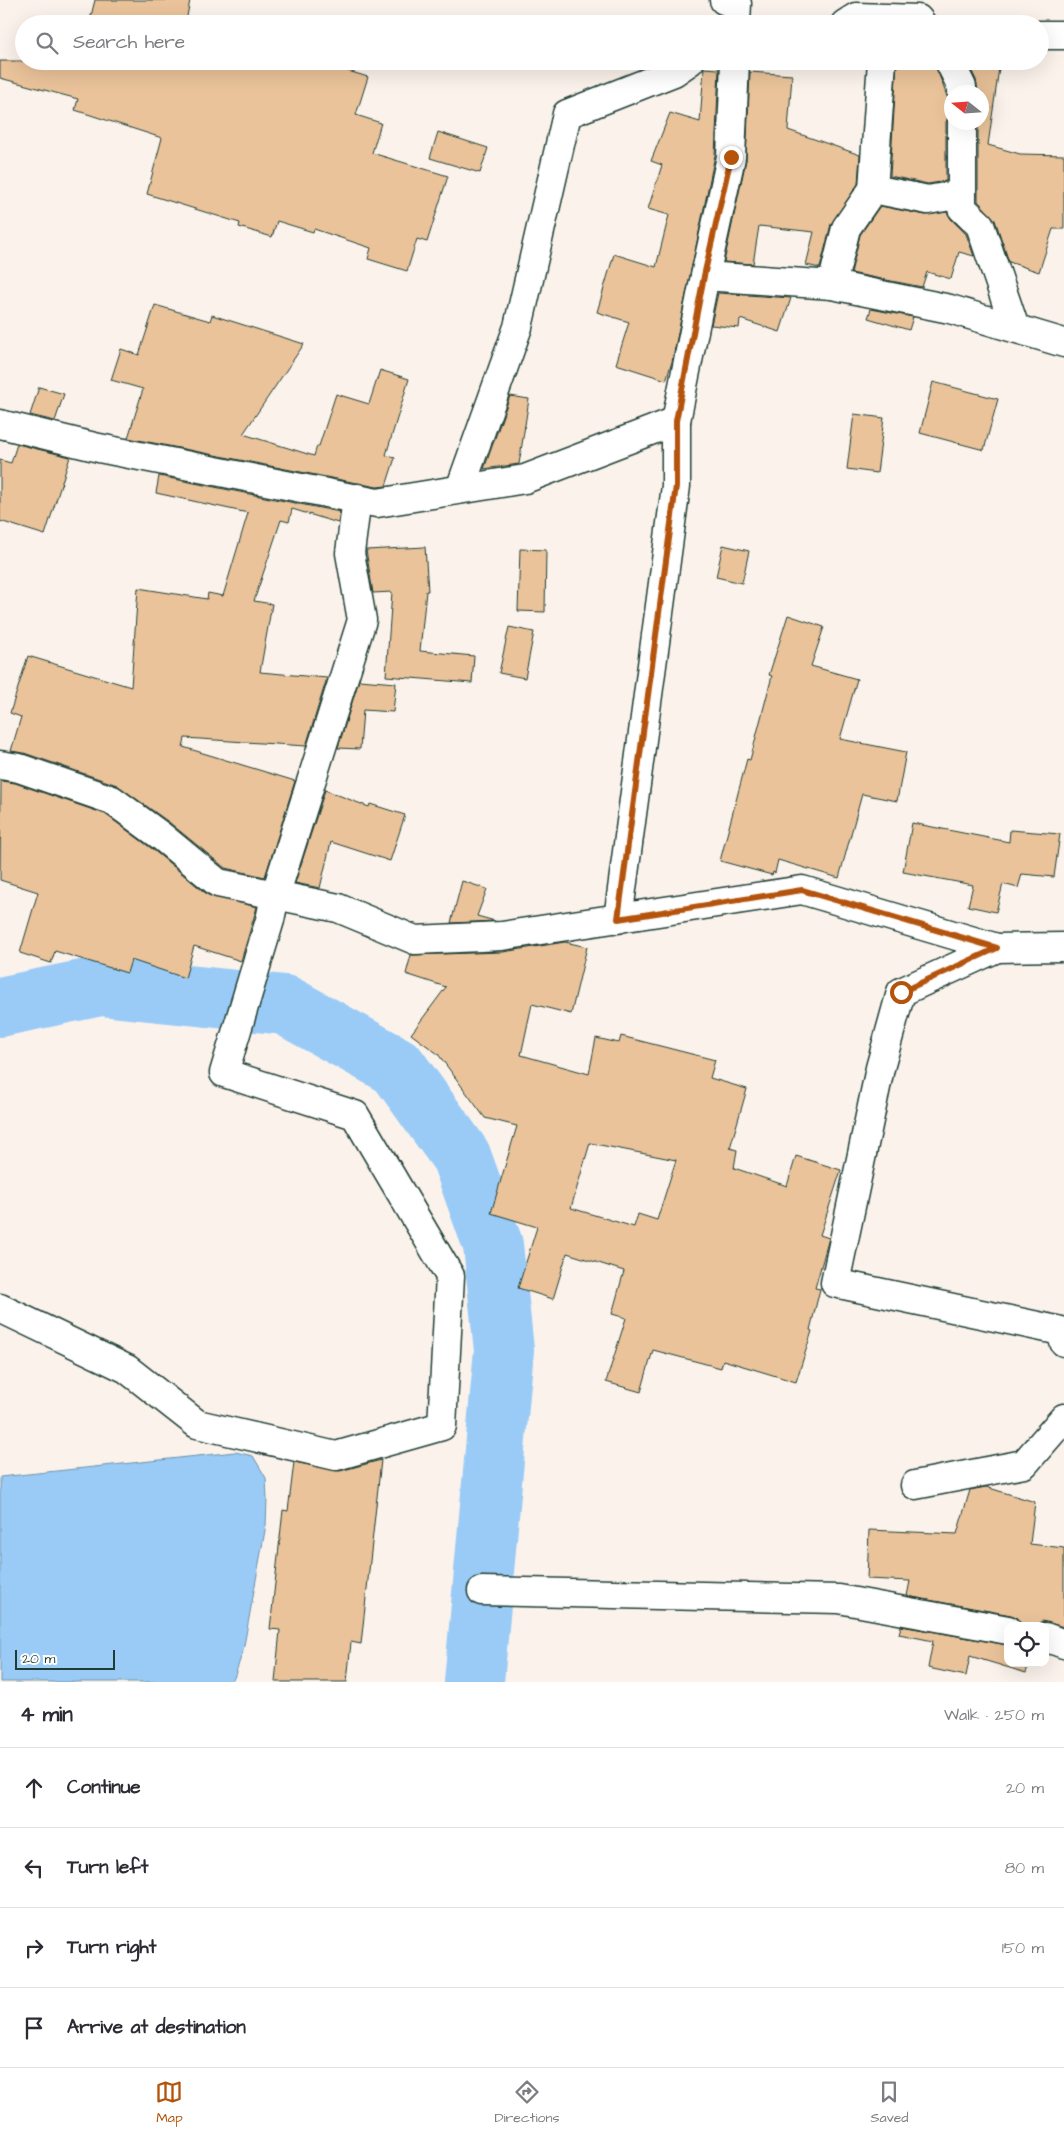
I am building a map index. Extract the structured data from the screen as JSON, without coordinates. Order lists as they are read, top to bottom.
{
  "scale_bar": "20 m",
  "north": "left",
  "page": {
    "search": "Search here",
    "scale": "20 m",
    "heading": ["4 min", "Walk · 250 m"],
    "list": [
      ["Continue", "20 m"],
      ["Turn left", "80 m"],
      ["Turn right", "150 m"],
      "Arrive at destination"
    ],
    "nav": ["Map", "Directions", "Saved"]
  }
}
